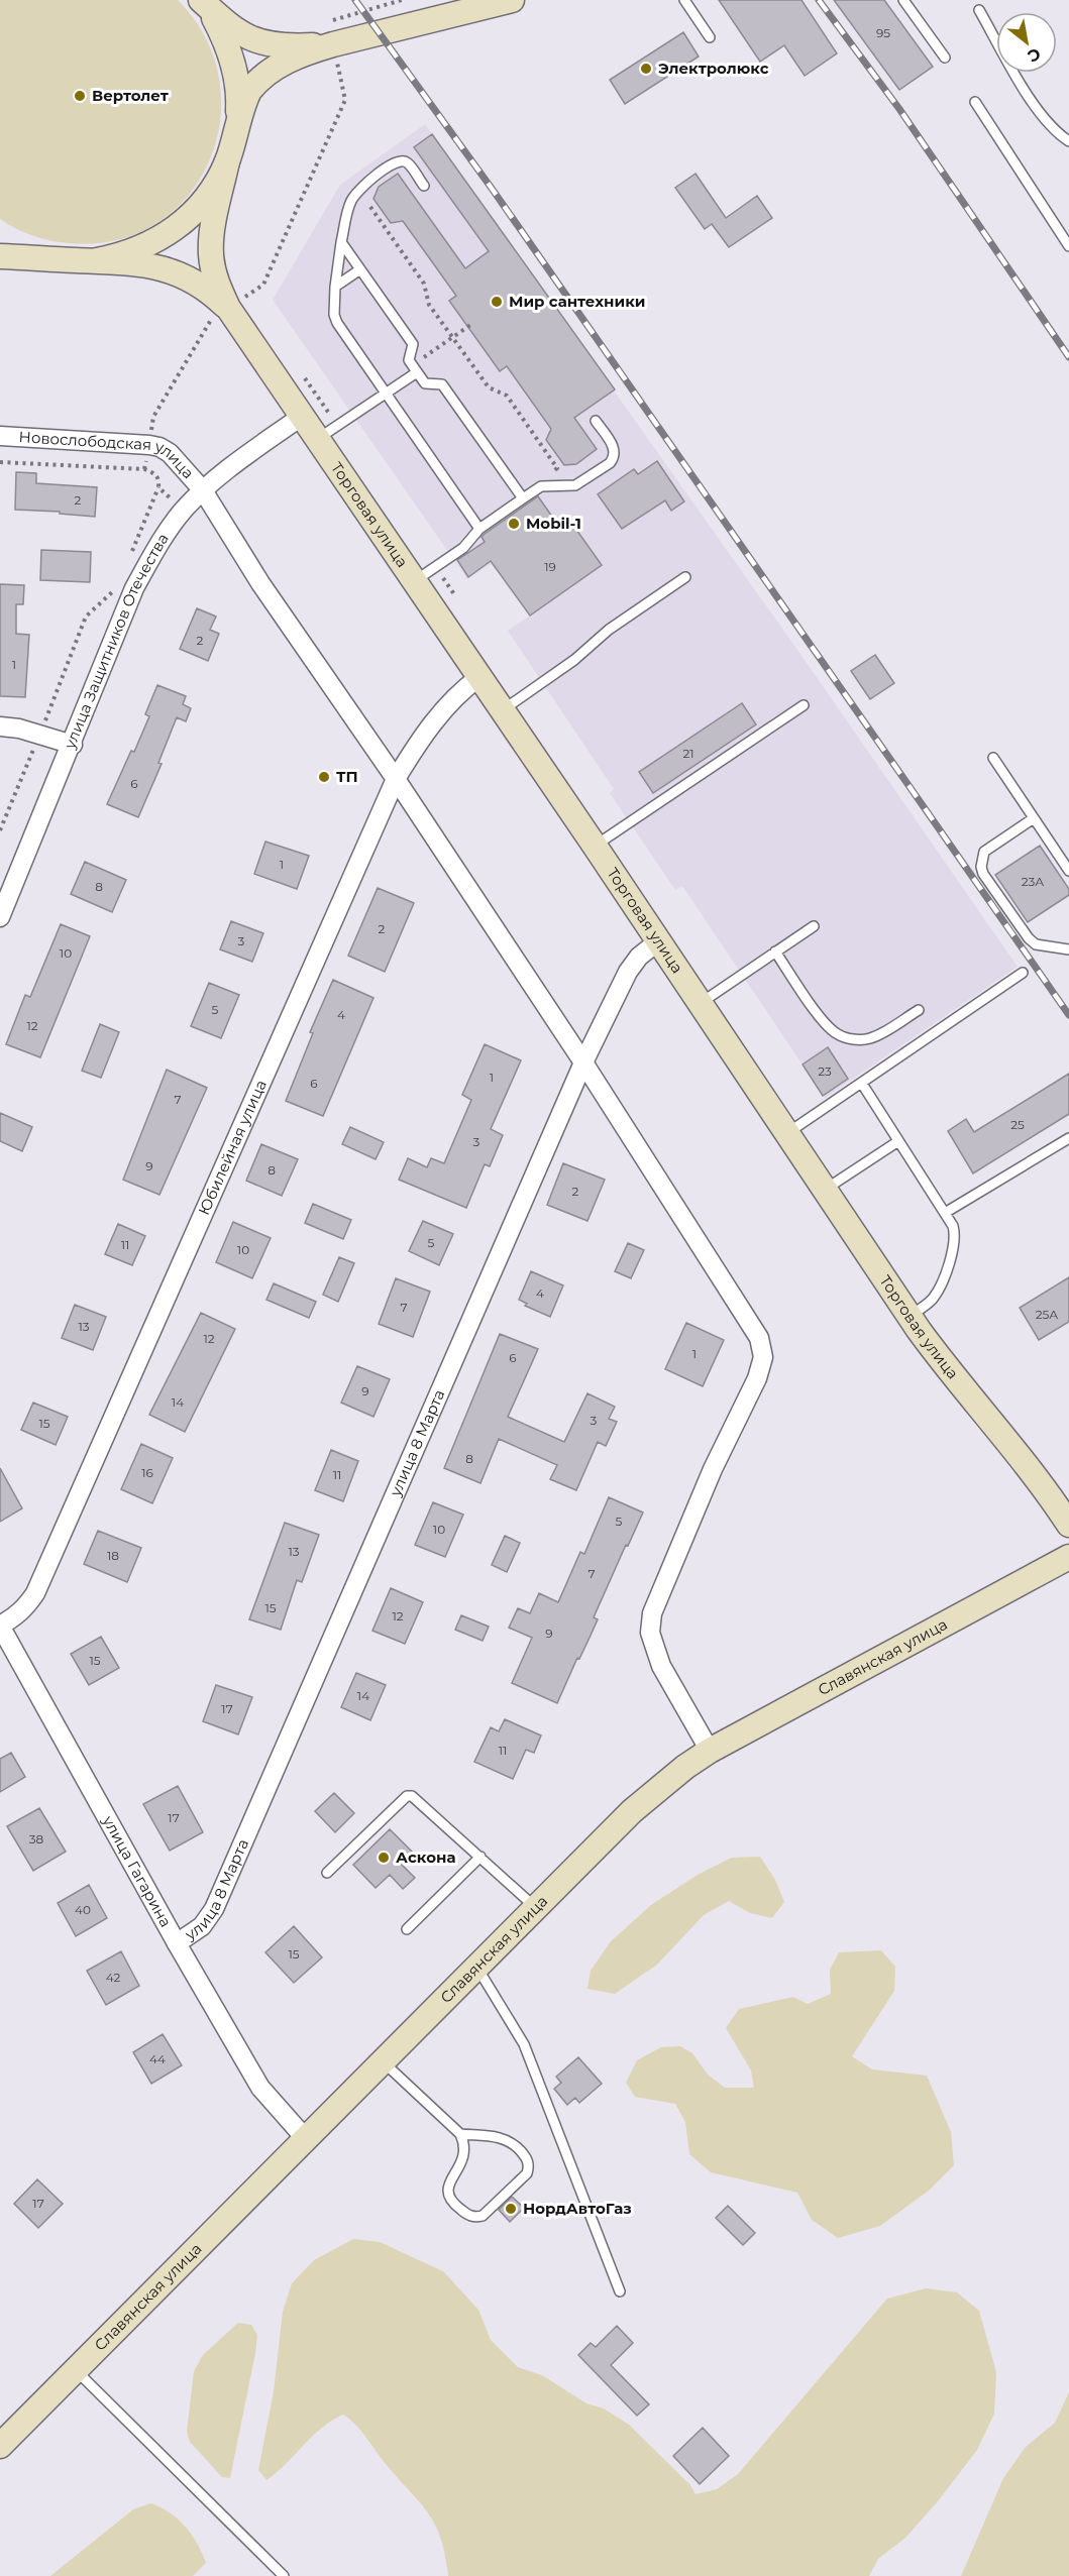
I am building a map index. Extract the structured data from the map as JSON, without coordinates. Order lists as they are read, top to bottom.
{
  "streets": {
    "street": [
      "Новослободская улица",
      "Торговая улица",
      "улица Защитников Отечества",
      "Юбилейная улица",
      "улица 8 Марта",
      "Славянская улица",
      "улица Гагарина"
    ]
  },
  "crossings": [
    ["Новослободская улица", "улица Защитников Отечества"],
    ["Новослободская улица", "Юбилейная улица"],
    ["Новослободская улица", "улица 8 Марта"],
    ["Новослободская улица", "Славянская улица"],
    ["Торговая улица", "улица Защитников Отечества"],
    ["Торговая улица", "Юбилейная улица"],
    ["Торговая улица", "улица 8 Марта"],
    ["Юбилейная улица", "улица Гагарина"],
    ["улица 8 Марта", "улица Гагарина"],
    ["Славянская улица", "улица Гагарина"]
  ],
  "places": [
    "Электролюкс",
    "Вертолет",
    "Мир сантехники",
    "Mobil-1",
    "ТП",
    "Аскона",
    "НордАвтоГаз"
  ],
  "house_numbers": [
    "95",
    "2",
    "19",
    "2",
    "1",
    "21",
    "6",
    "1",
    "23А",
    "8",
    "2",
    "3",
    "10",
    "5",
    "4",
    "12",
    "23",
    "1",
    "6",
    "7",
    "25",
    "3",
    "9",
    "8",
    "2",
    "5",
    "11",
    "10",
    "4",
    "7",
    "25А",
    "13",
    "12",
    "1",
    "6",
    "9",
    "14",
    "3",
    "15",
    "8",
    "16",
    "11",
    "5",
    "10",
    "13",
    "18",
    "7",
    "15",
    "12",
    "9",
    "15",
    "14",
    "17",
    "11",
    "17",
    "38",
    "40",
    "15",
    "42",
    "44",
    "17"
  ],
  "north": "bottom right"
}
